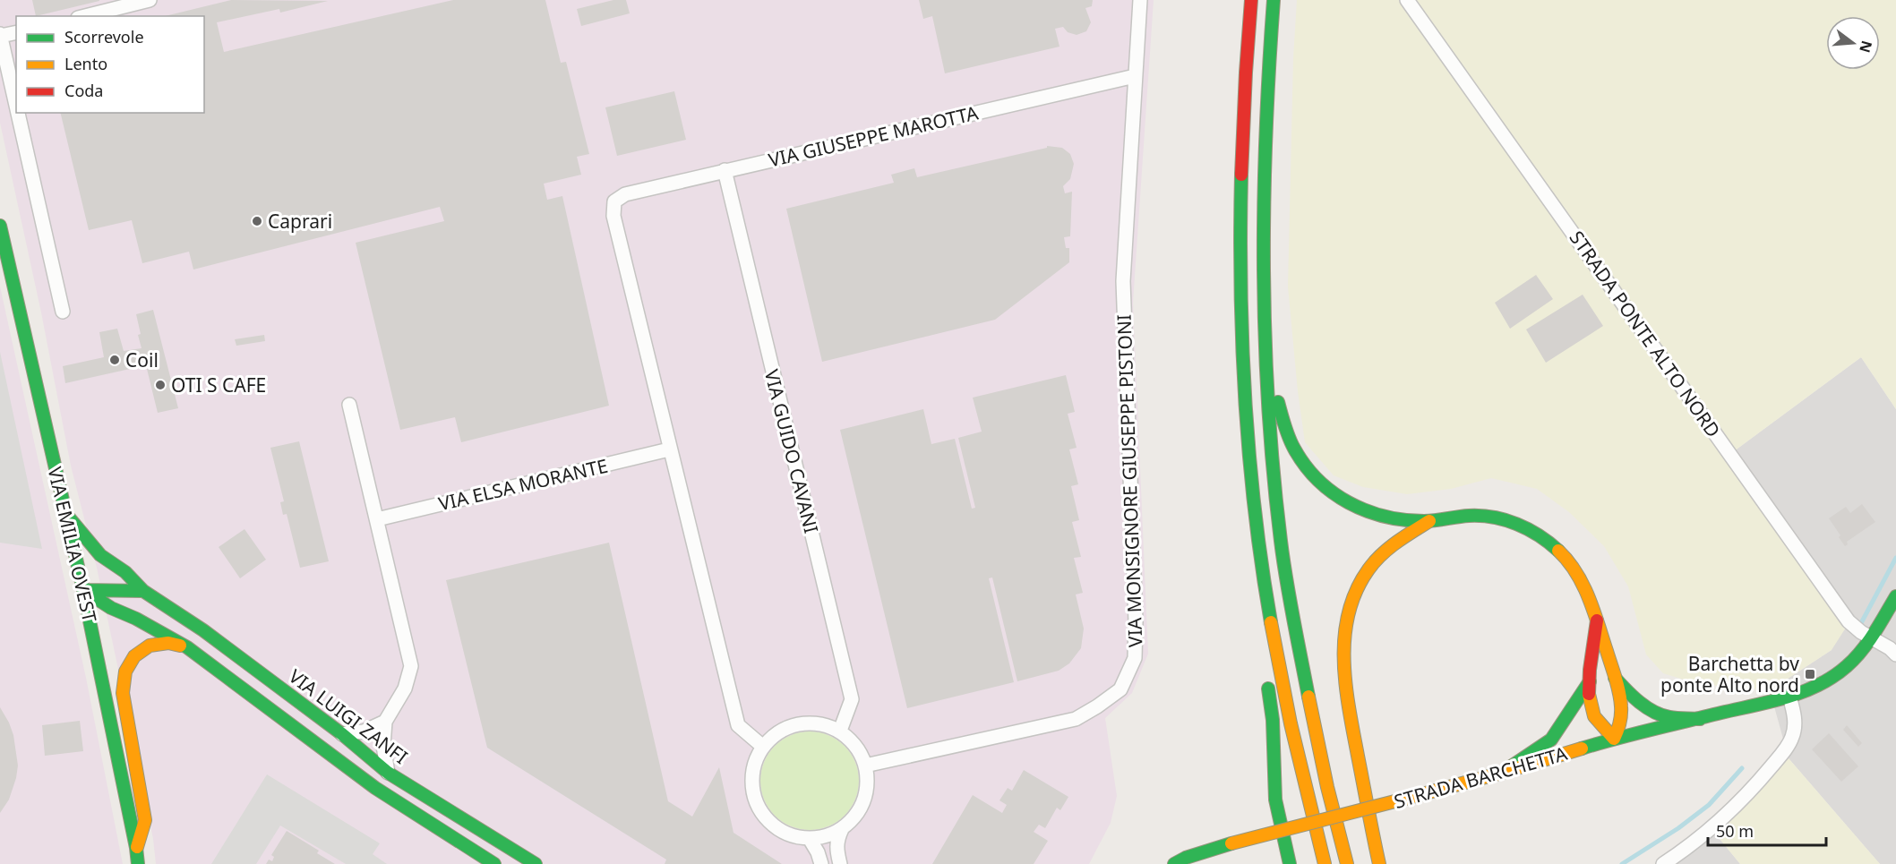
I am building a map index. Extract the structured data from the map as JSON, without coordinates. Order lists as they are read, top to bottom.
{
  "streets": {
    "main road": ["VIA EMILIA OVEST", "VIA LUIGI ZANFI", "STRADA BARCHETTA"],
    "street": [
      "VIA GIUSEPPE MAROTTA",
      "STRADA PONTE ALTO NORD",
      "VIA GUIDO CAVANI",
      "VIA MONSIGNORE GIUSEPPE PISTONI",
      "VIA ELSA MORANTE"
    ]
  },
  "crossings": [
    ["VIA GIUSEPPE MAROTTA", "VIA GUIDO CAVANI"],
    ["VIA GIUSEPPE MAROTTA", "VIA MONSIGNORE GIUSEPPE PISTONI"],
    ["VIA GIUSEPPE MAROTTA", "VIA ELSA MORANTE"],
    ["STRADA PONTE ALTO NORD", "STRADA BARCHETTA"],
    ["VIA GUIDO CAVANI", "VIA MONSIGNORE GIUSEPPE PISTONI"],
    ["VIA EMILIA OVEST", "VIA LUIGI ZANFI"]
  ],
  "places": {
    "other": ["Caprari", "Coil", "OTI S CAFE"],
    "transit": ["Barchetta bv ponte Alto nord"]
  },
  "legend": ["Scorrevole", "Lento", "Coda"],
  "scale_bar": "50 m",
  "north": "right"
}
